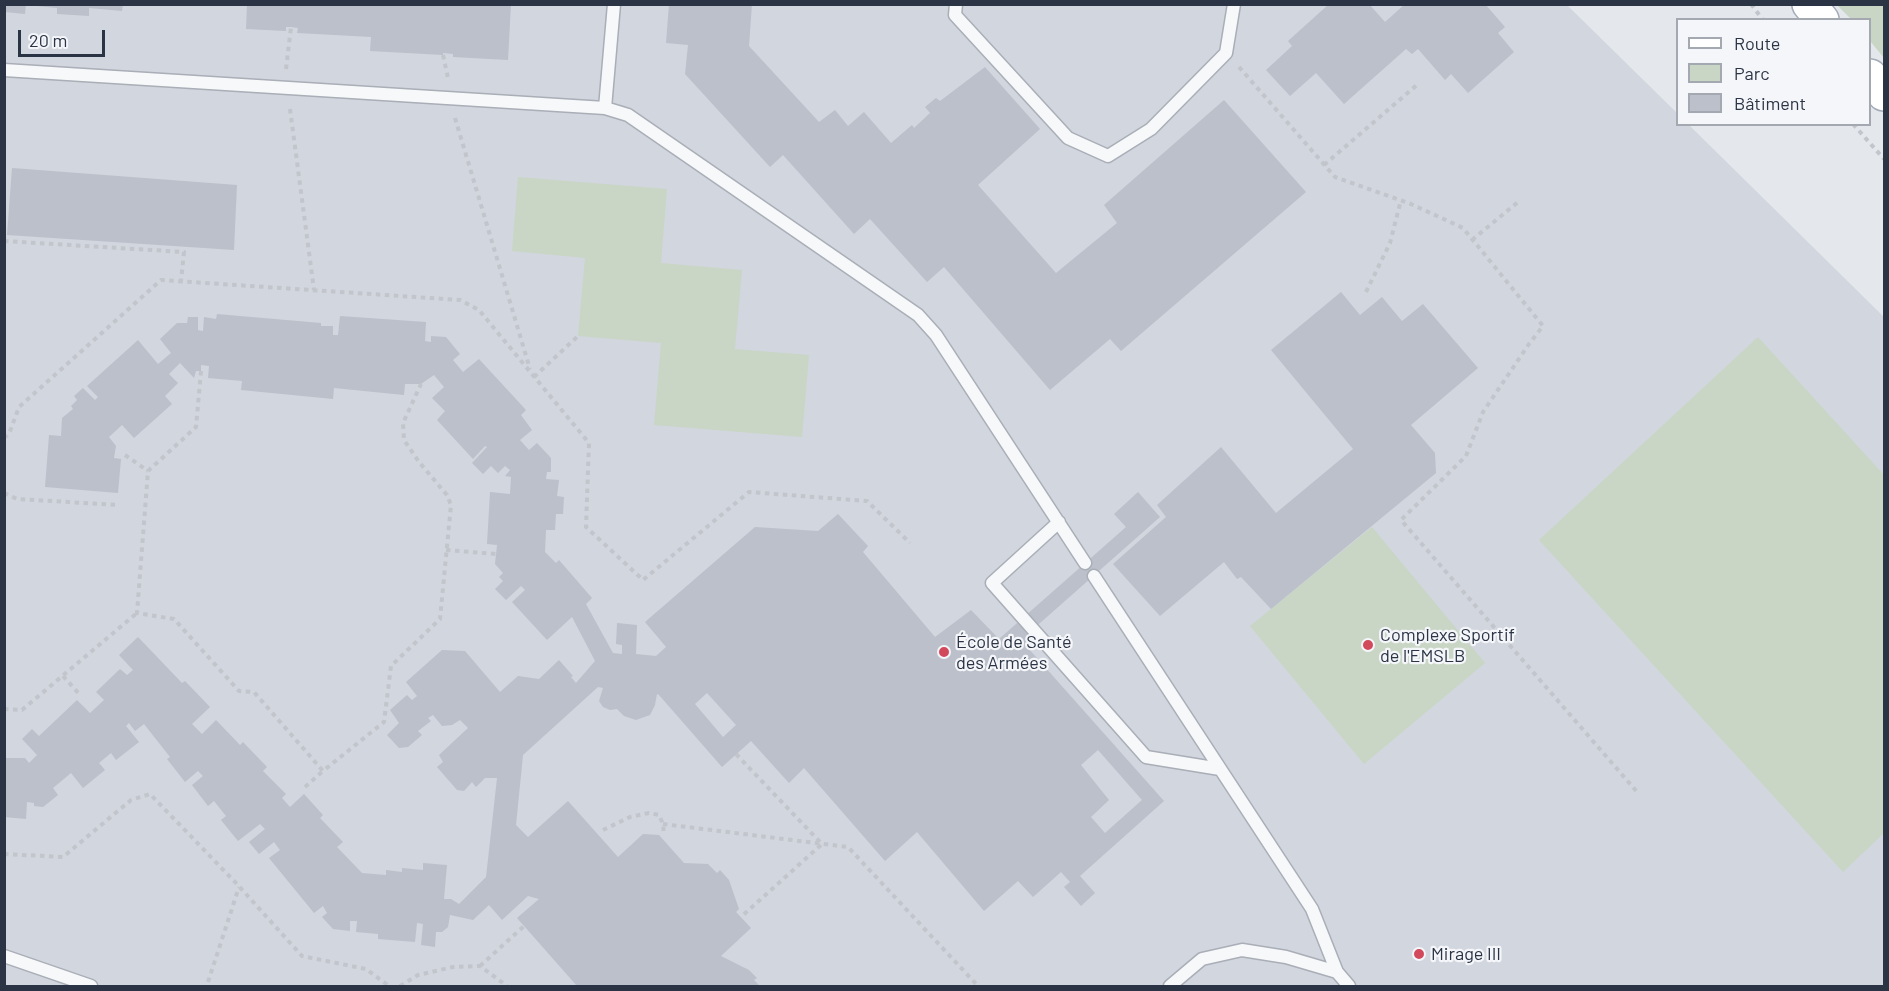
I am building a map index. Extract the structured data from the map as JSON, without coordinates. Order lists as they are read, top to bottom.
{
  "places": ["Complexe Sportif de l'EMSLB", "École de Santé des Armées", "Mirage III"],
  "legend": ["Route", "Parc", "Bâtiment"],
  "scale_bar": "20 m"
}
